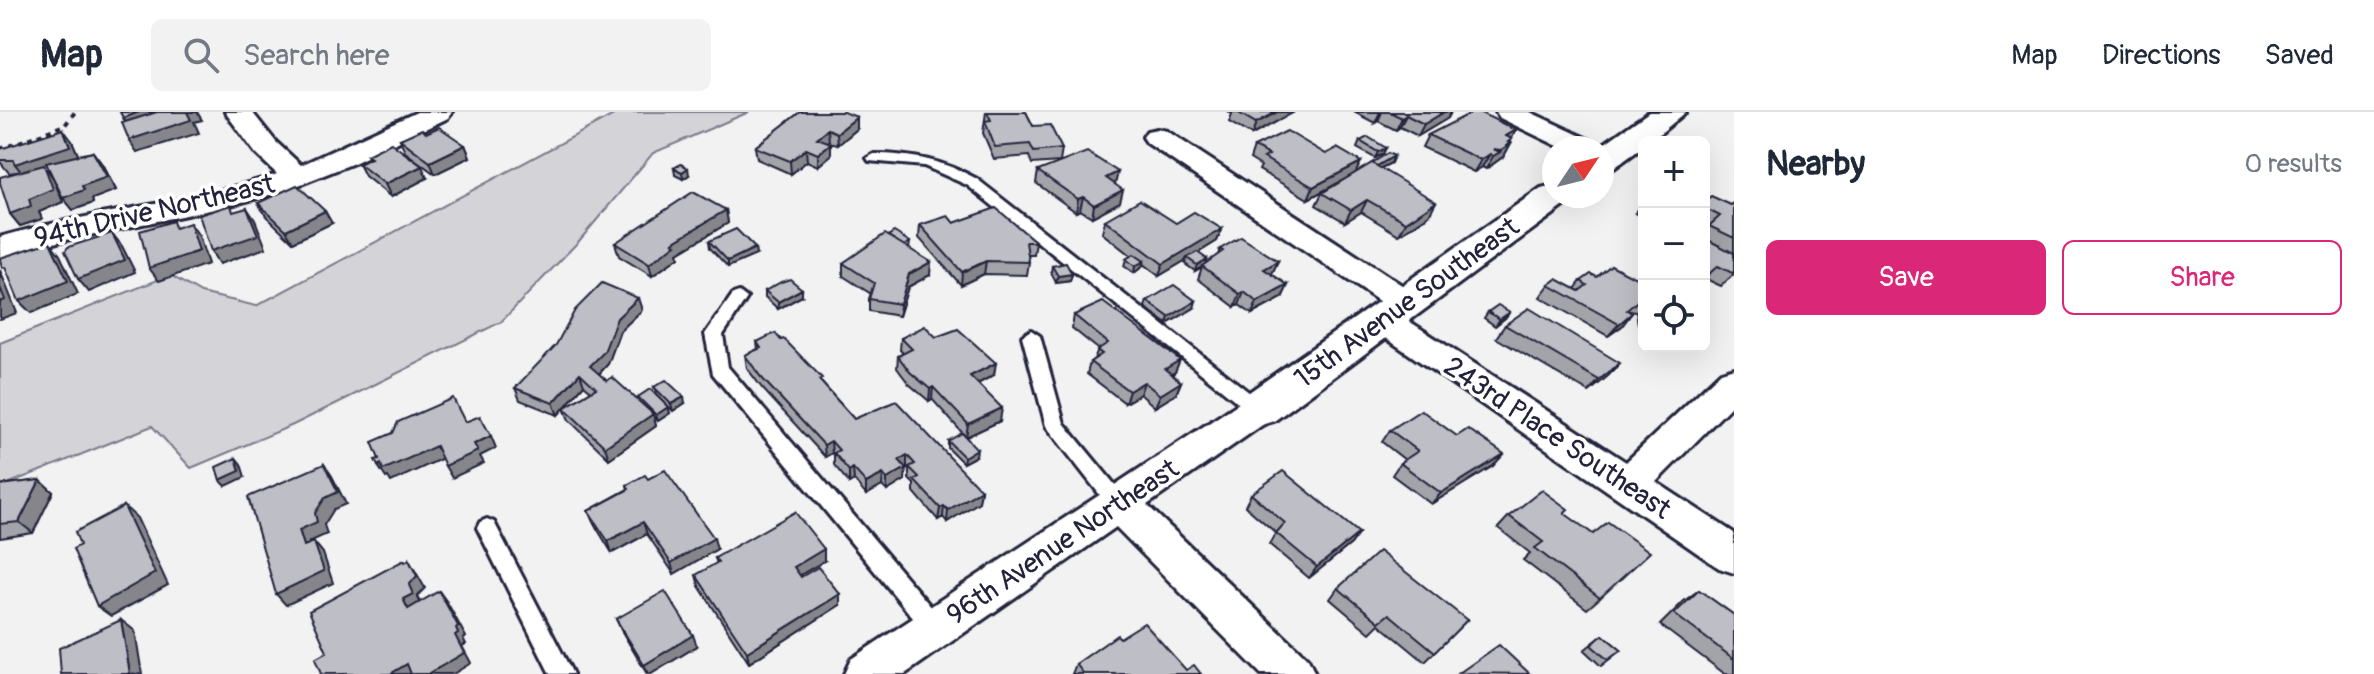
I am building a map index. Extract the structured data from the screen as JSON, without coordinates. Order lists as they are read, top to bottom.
{
  "streets": {
    "street": [
      "94th Drive Northeast",
      "15th Avenue Southeast",
      "243rd Place Southeast",
      "96th Avenue Northeast"
    ]
  },
  "crossings": [
    ["15th Avenue Southeast", "243rd Place Southeast"],
    ["15th Avenue Southeast", "96th Avenue Northeast"]
  ],
  "north": "top right",
  "page": {
    "header": "Map",
    "search": "Search here",
    "nav": ["Map", "Directions", "Saved"],
    "heading": ["Nearby", "0 results"],
    "map_buttons": ["+", "−"],
    "buttons": ["Save", "Share"]
  }
}
